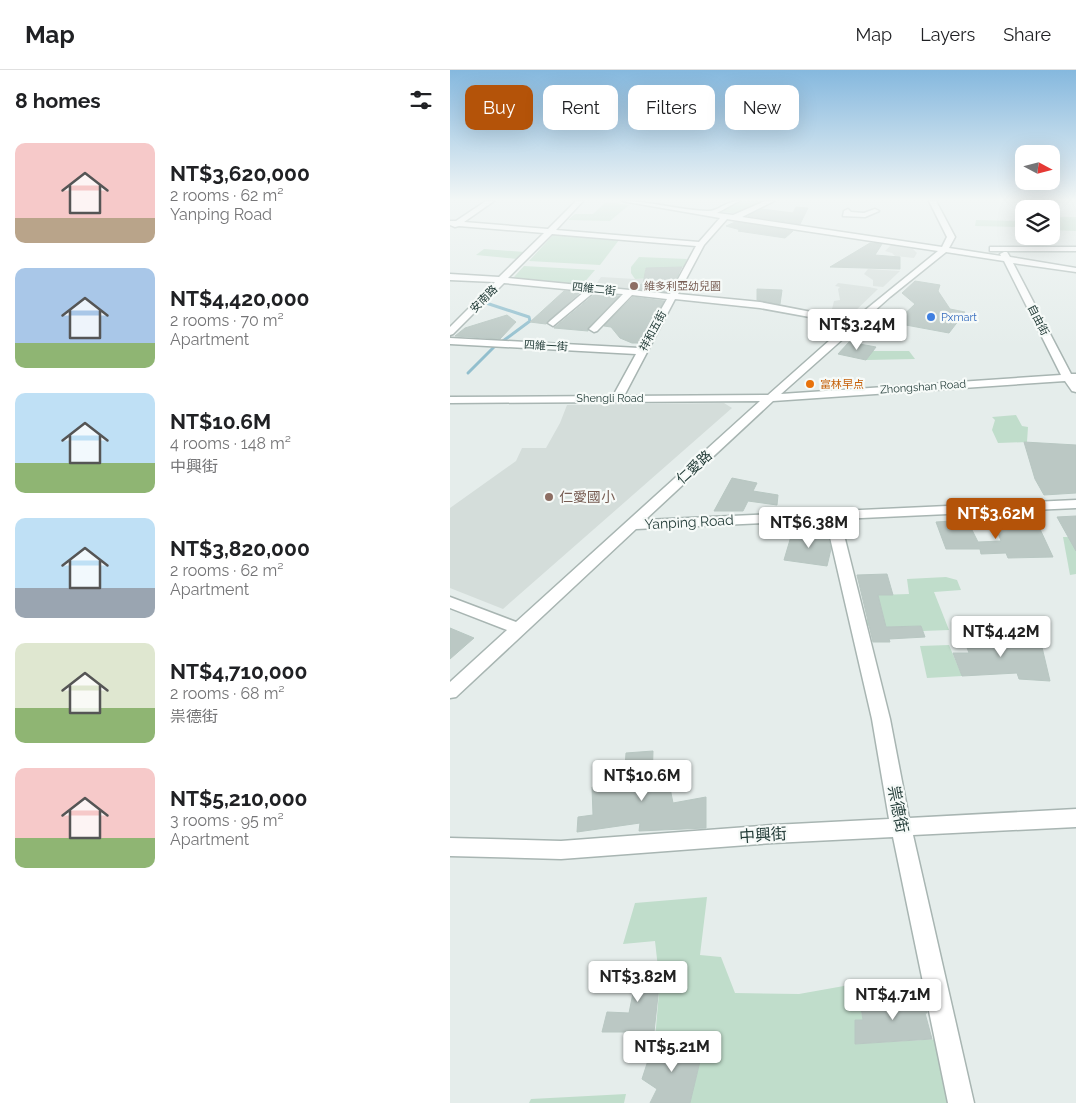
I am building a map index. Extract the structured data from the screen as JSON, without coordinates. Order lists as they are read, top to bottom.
{
  "streets": {
    "street": [
      "四維二街",
      "安南路",
      "自由街",
      "祥和五街",
      "四維一街",
      "Zhongshan Road",
      "Shengli Road",
      "仁愛路",
      "Yanping Road",
      "祟德街",
      "中興街"
    ]
  },
  "crossings": [
    ["四維二街", "安南路"],
    ["四維二街", "祥和五街"],
    ["四維二街", "仁愛路"],
    ["自由街", "Zhongshan Road"],
    ["祥和五街", "四維一街"],
    ["祥和五街", "Shengli Road"],
    ["Zhongshan Road", "Shengli Road"],
    ["Zhongshan Road", "仁愛路"],
    ["Shengli Road", "仁愛路"],
    ["仁愛路", "Yanping Road"],
    ["Yanping Road", "祟德街"],
    ["祟德街", "中興街"]
  ],
  "places": [
    "維多利亞幼兒園",
    "Pxmart",
    "富林早点",
    "仁愛國小"
  ],
  "north": "right",
  "page": {
    "header": "Map",
    "nav": ["Map", "Layers", "Share"],
    "heading": "8 homes",
    "chip": [
      "Buy",
      "Rent",
      "Filters",
      "New"
    ],
    "list": [
      {
        "name": "NT$3,620,000",
        "note": "2 rooms · 62 m² · Yanping Road"
      },
      {
        "name": "NT$4,420,000",
        "note": "2 rooms · 70 m² · Apartment"
      },
      {
        "name": "NT$10.6M",
        "note": "4 rooms · 148 m² · 中興街"
      },
      {
        "name": "NT$3,820,000",
        "note": "2 rooms · 62 m² · Apartment"
      },
      {
        "name": "NT$4,710,000",
        "note": "2 rooms · 68 m² · 祟德街"
      },
      {
        "name": "NT$5,210,000",
        "note": "3 rooms · 95 m² · Apartment"
      }
    ],
    "price": [
      "NT$3.24M",
      "NT$3.62M",
      "NT$6.38M",
      "NT$4.42M",
      "NT$10.6M",
      "NT$3.82M",
      "NT$4.71M",
      "NT$5.21M"
    ]
  }
}
